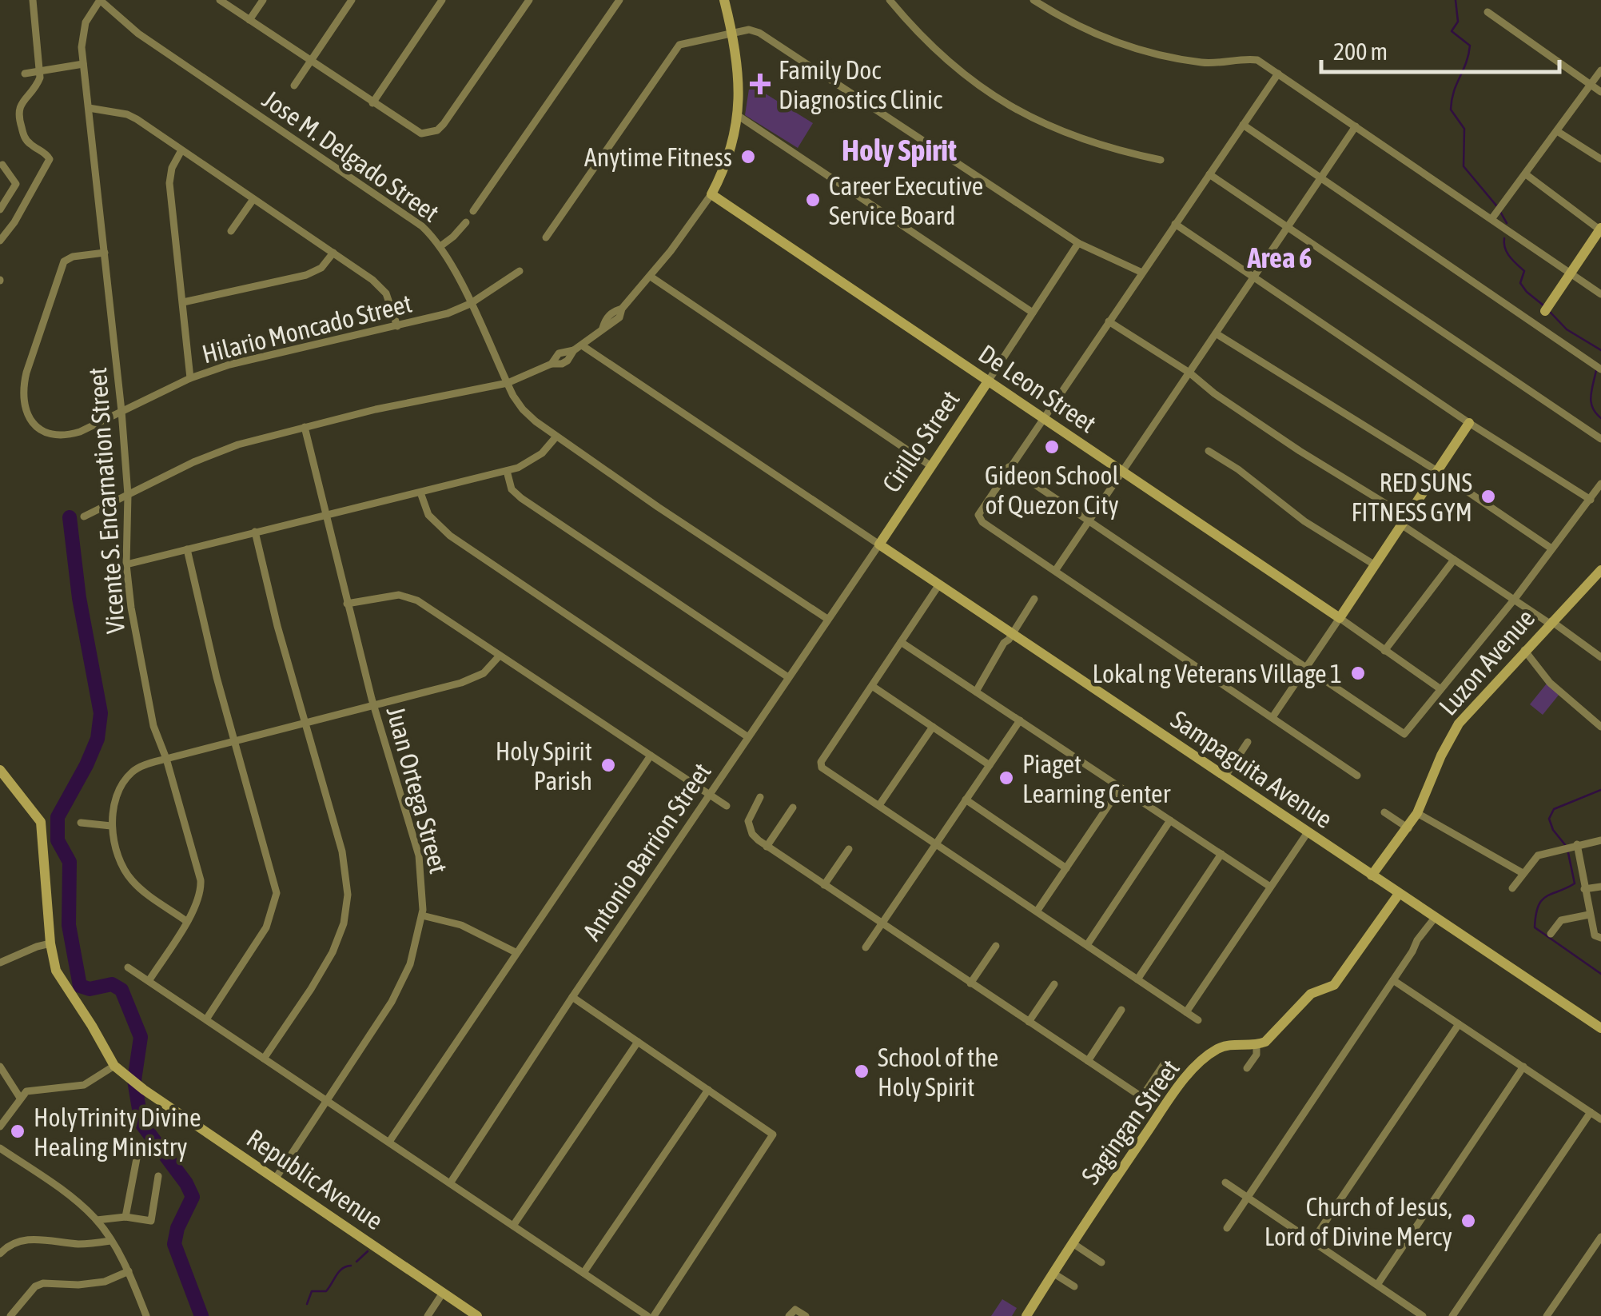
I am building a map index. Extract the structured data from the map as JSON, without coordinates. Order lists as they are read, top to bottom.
{
  "streets": {
    "main road": [
      "De Leon Street",
      "Cirillo Street",
      "Luzon Avenue",
      "Sampaguita Avenue",
      "Sagingan Street",
      "Republic Avenue"
    ],
    "street": [
      "Jose M. Delgado Street",
      "Hilario Moncado Street",
      "Vicente S. Encarnation Street",
      "Juan Ortega Street",
      "Antonio Barrion Street"
    ]
  },
  "crossings": [
    ["Jose M. Delgado Street", "Hilario Moncado Street"],
    ["Jose M. Delgado Street", "Vicente S. Encarnation Street"],
    ["Jose M. Delgado Street", "Antonio Barrion Street"],
    ["Hilario Moncado Street", "Vicente S. Encarnation Street"],
    ["De Leon Street", "Cirillo Street"],
    ["Cirillo Street", "Sampaguita Avenue"],
    ["Cirillo Street", "Antonio Barrion Street"],
    ["Luzon Avenue", "Sampaguita Avenue"],
    ["Sampaguita Avenue", "Antonio Barrion Street"],
    ["Juan Ortega Street", "Republic Avenue"]
  ],
  "districts": ["Holy Spirit", "Area 6"],
  "places": {
    "health": ["Family Doc Diagnostics Clinic"],
    "other": [
      "Anytime Fitness",
      "Career Executive Service Board",
      "Gideon School of Quezon City",
      "RED SUNS FITNESS GYM",
      "Lokal ng Veterans Village 1",
      "Holy Spirit Parish",
      "Piaget Learning Center",
      "School of the Holy Spirit",
      "HolyTrinity Divine Healing Ministry",
      "Church of Jesus, Lord of Divine Mercy"
    ]
  },
  "scale_bar": "200 m"
}
